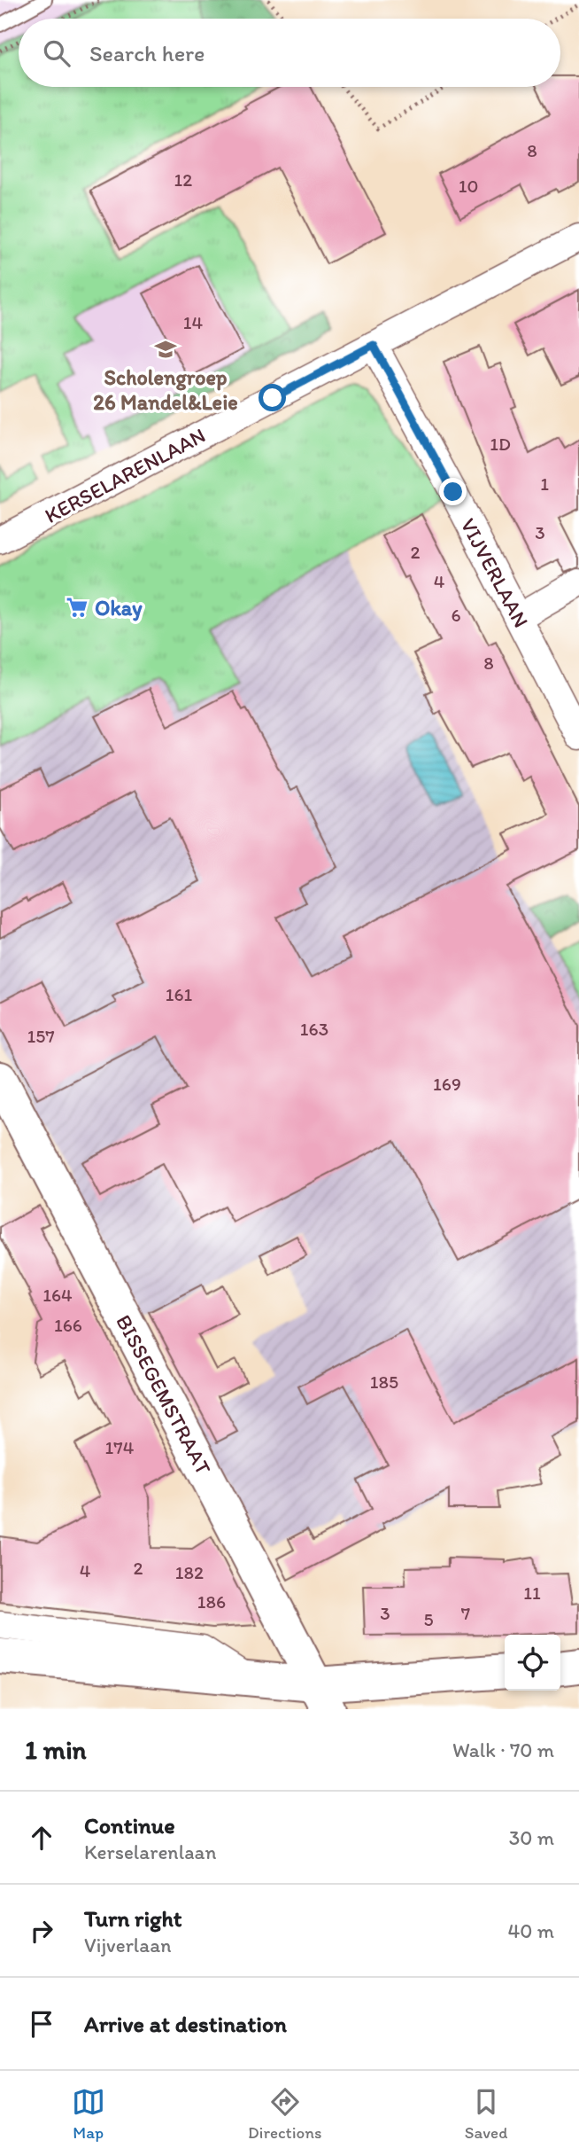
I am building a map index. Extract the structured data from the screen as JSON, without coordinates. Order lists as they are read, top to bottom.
{
  "streets": {
    "street": ["KERSELARENLAAN", "VIJVERLAAN", "BISSEGEMSTRAAT"]
  },
  "crossings": [
    ["KERSELARENLAAN", "VIJVERLAAN"]
  ],
  "places": {
    "school or university": ["Scholengroep 26 Mandel&Leie"],
    "supermarket": ["Okay"]
  },
  "house_numbers": [
    "8",
    "12",
    "10",
    "14",
    "1D",
    "1",
    "3",
    "2",
    "4",
    "6",
    "8",
    "161",
    "163",
    "157",
    "169",
    "164",
    "166",
    "185",
    "174",
    "2",
    "4",
    "182",
    "11",
    "186",
    "3",
    "7",
    "5"
  ],
  "page": {
    "search": "Search here",
    "heading": ["1 min", "Walk · 70 m"],
    "list": [
      ["Continue", "Kerselarenlaan", "30 m"],
      ["Turn right", "Vijverlaan", "40 m"],
      "Arrive at destination"
    ],
    "nav": ["Map", "Directions", "Saved"]
  }
}
